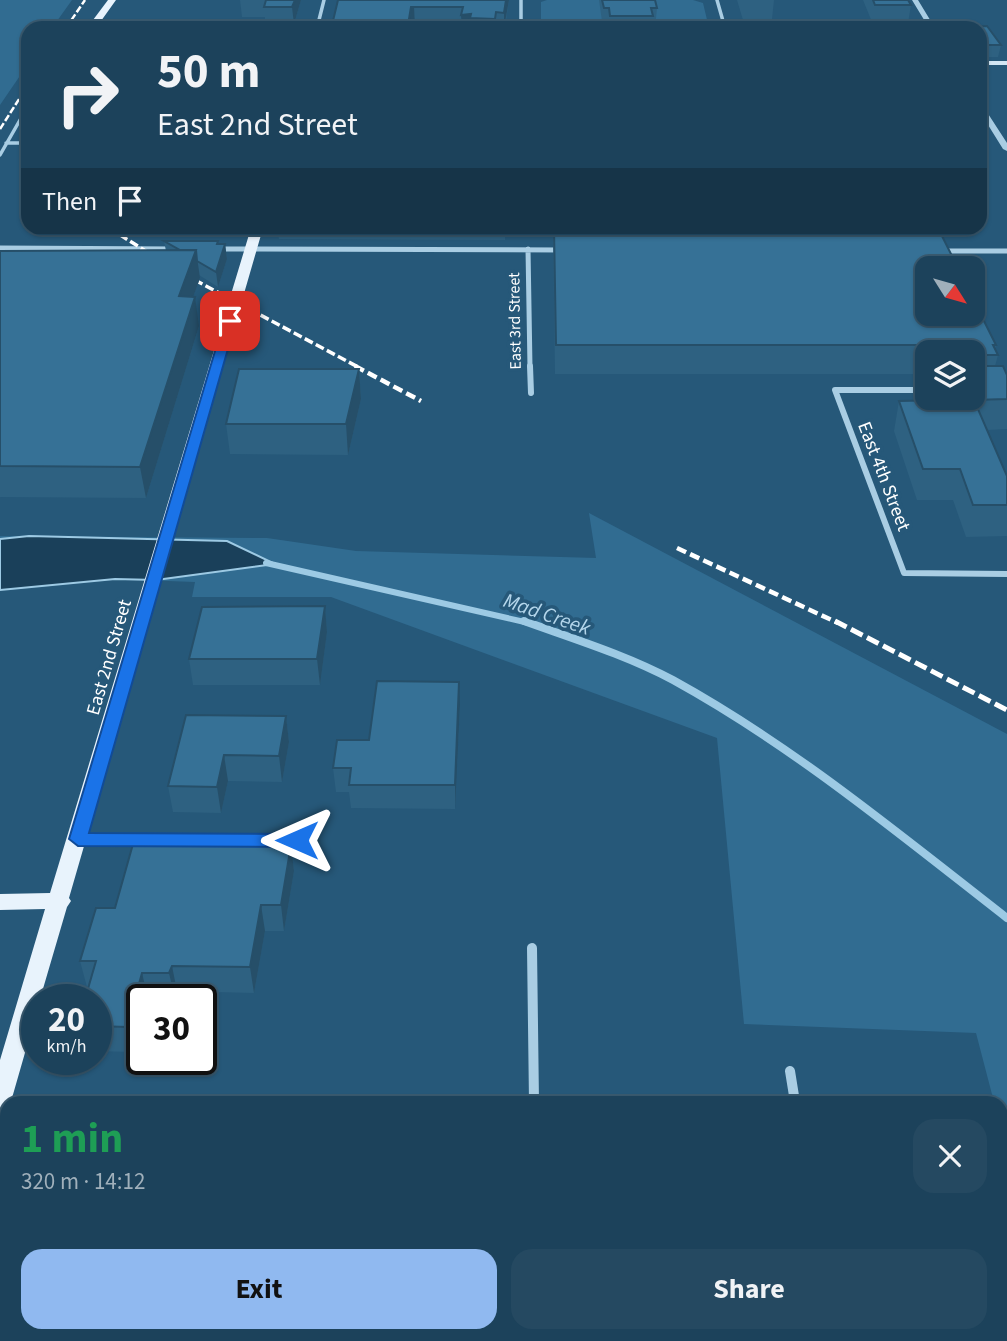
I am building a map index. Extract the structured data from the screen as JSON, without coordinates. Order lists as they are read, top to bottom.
{
  "streets": {
    "main road": ["East 2nd Street"],
    "street": ["East 3rd Street", "East 4th Street"]
  },
  "water": ["Mad Creek"],
  "north": "bottom right",
  "page": {
    "turn": ["50 m", "East 2nd Street"],
    "then": "Then",
    "speed": "20 km/h",
    "limit": "30",
    "heading": ["1 min", "320 m · 14:12"],
    "buttons": ["Exit", "Share"]
  }
}
